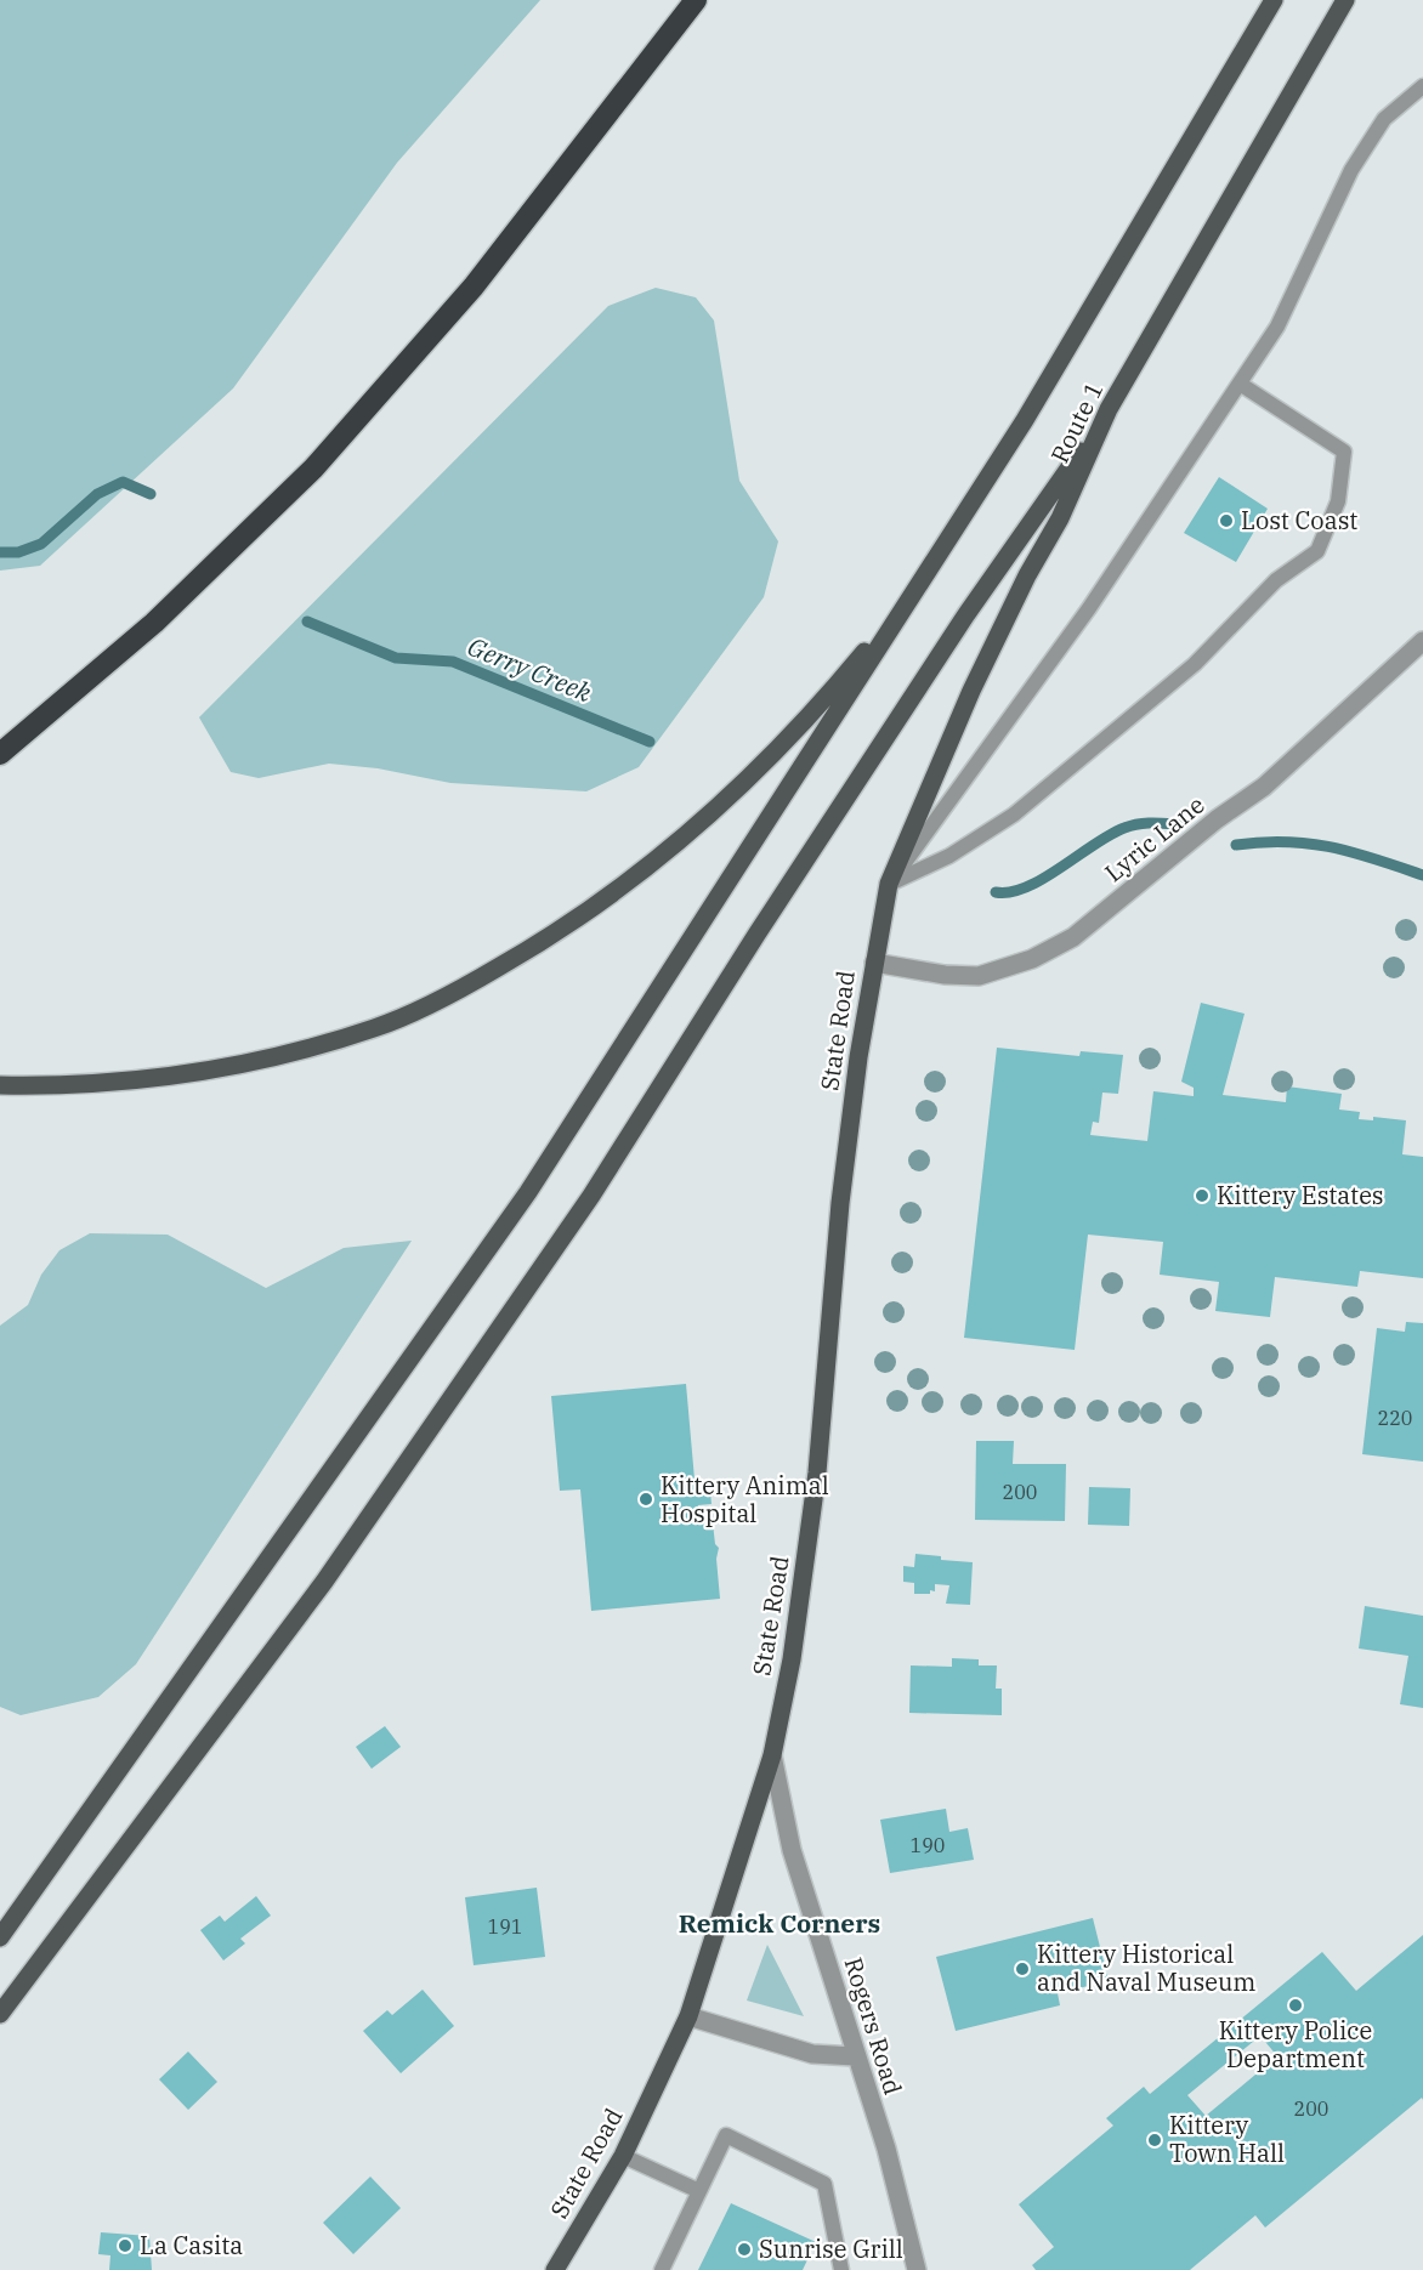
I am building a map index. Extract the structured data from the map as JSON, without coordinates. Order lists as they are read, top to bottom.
{
  "streets": {
    "main road": ["Route 1", "State Road"],
    "street": ["Lyric Lane", "Rogers Road"]
  },
  "crossings": [
    ["Route 1", "State Road"],
    ["Lyric Lane", "State Road"],
    ["State Road", "Rogers Road"]
  ],
  "districts": ["Remick Corners"],
  "water": ["Gerry Creek"],
  "places": [
    "Lost Coast",
    "Kittery Estates",
    "Kittery Animal Hospital",
    "Kittery Historical and Naval Museum",
    "Kittery Police Department",
    "Kittery Town Hall",
    "La Casita",
    "Sunrise Grill"
  ],
  "house_numbers": [
    "220",
    "200",
    "190",
    "191",
    "200"
  ]
}
